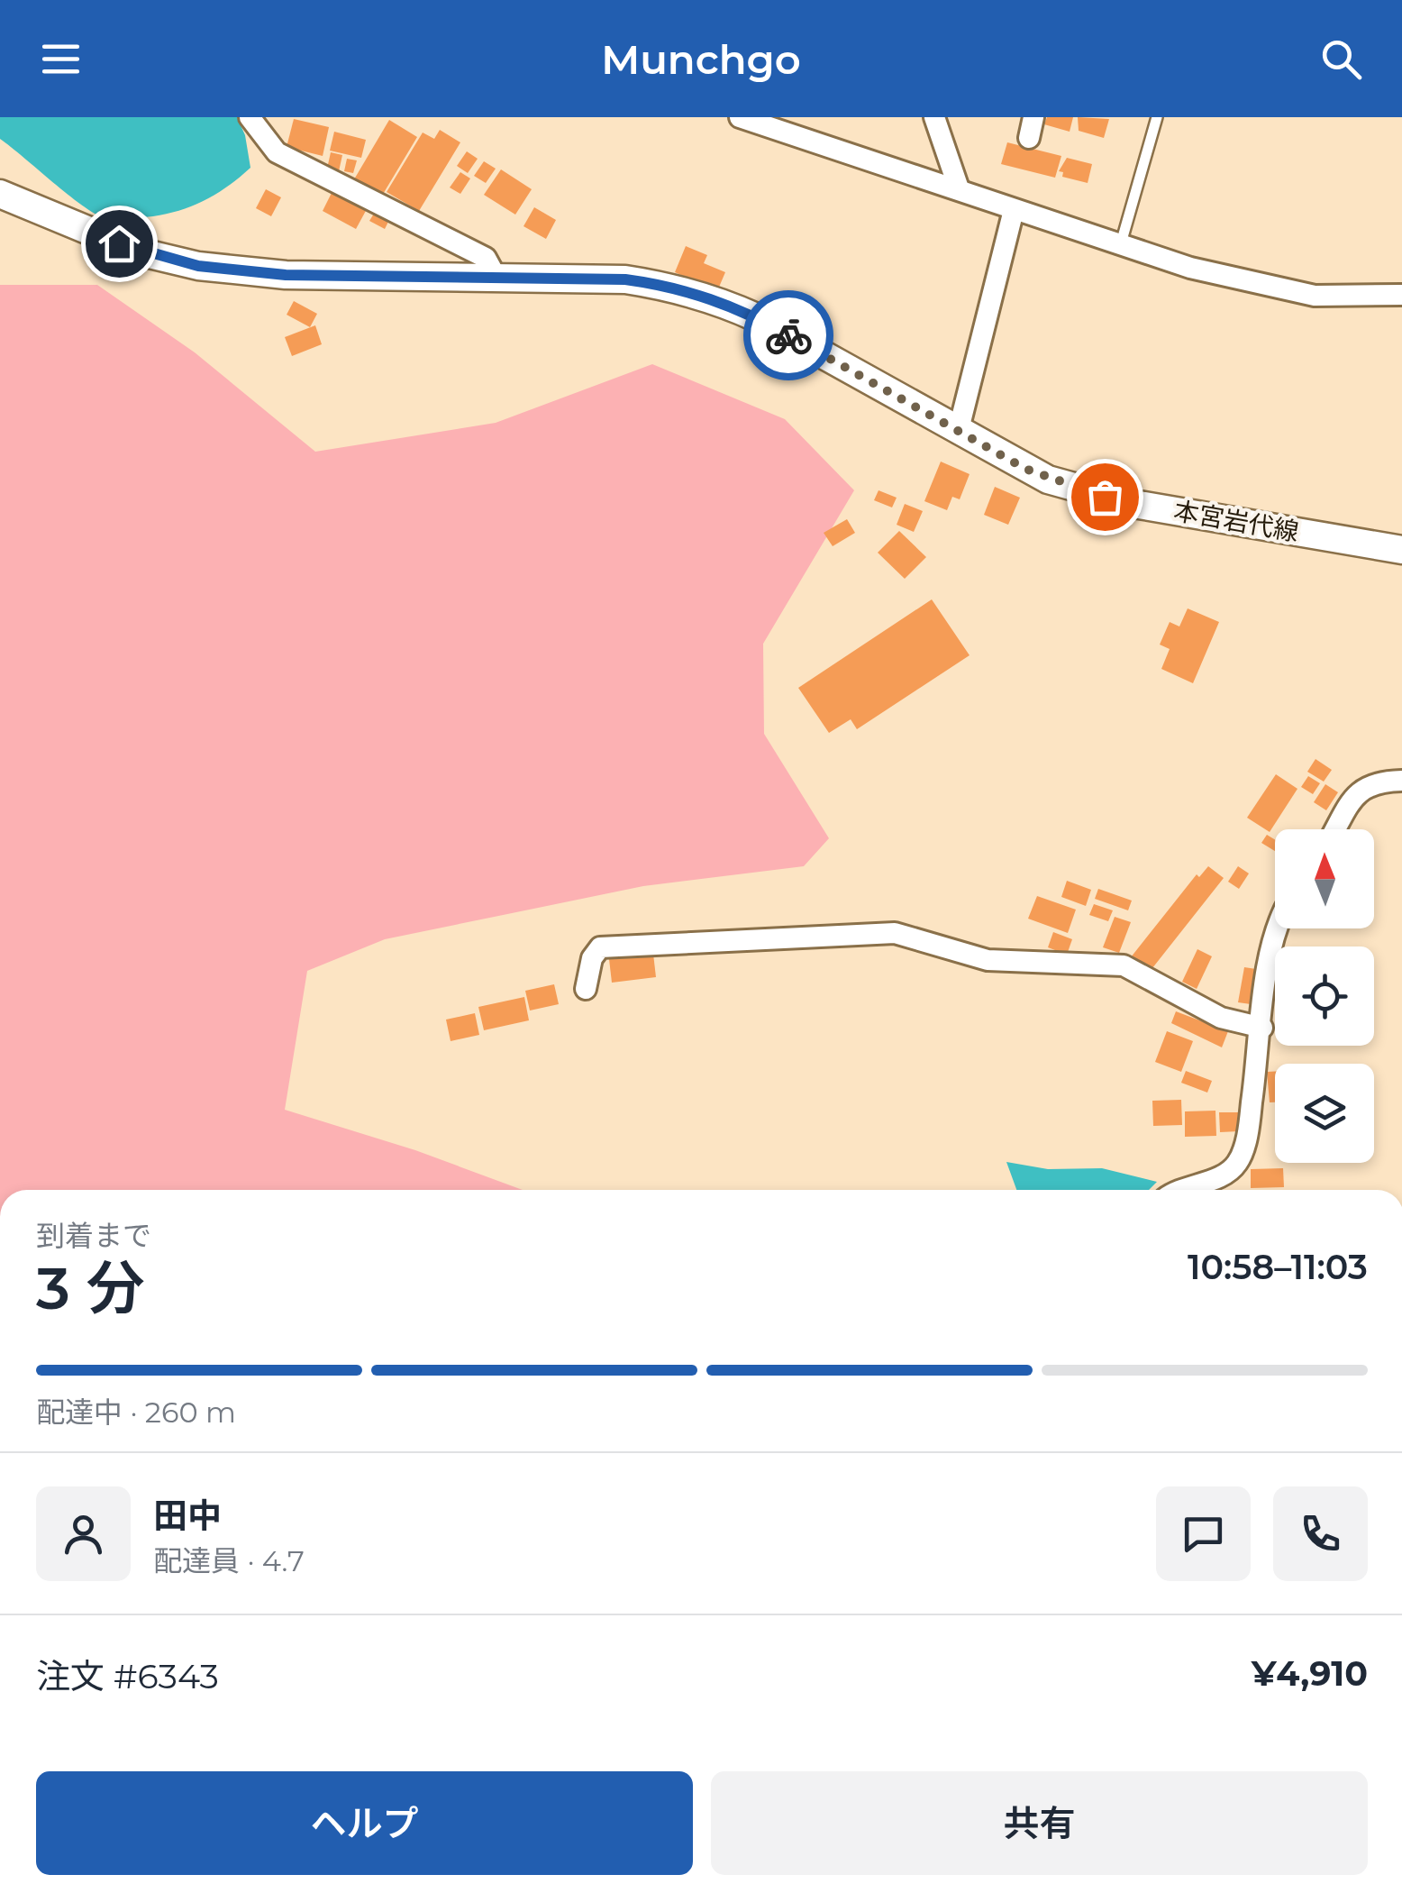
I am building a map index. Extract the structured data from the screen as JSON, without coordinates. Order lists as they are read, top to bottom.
{
  "streets": {
    "main road": ["本宮岩代線"]
  },
  "north": "top",
  "page": {
    "header": "Munchgo",
    "heading": ["3 分", "到着まで", "10:58–11:03"],
    "panel": [
      "田中",
      "配達員 · 4.7",
      "注文 #6343",
      "¥4,910"
    ],
    "bar": "配達中 · 260 m",
    "buttons": ["ヘルプ", "共有"]
  }
}
